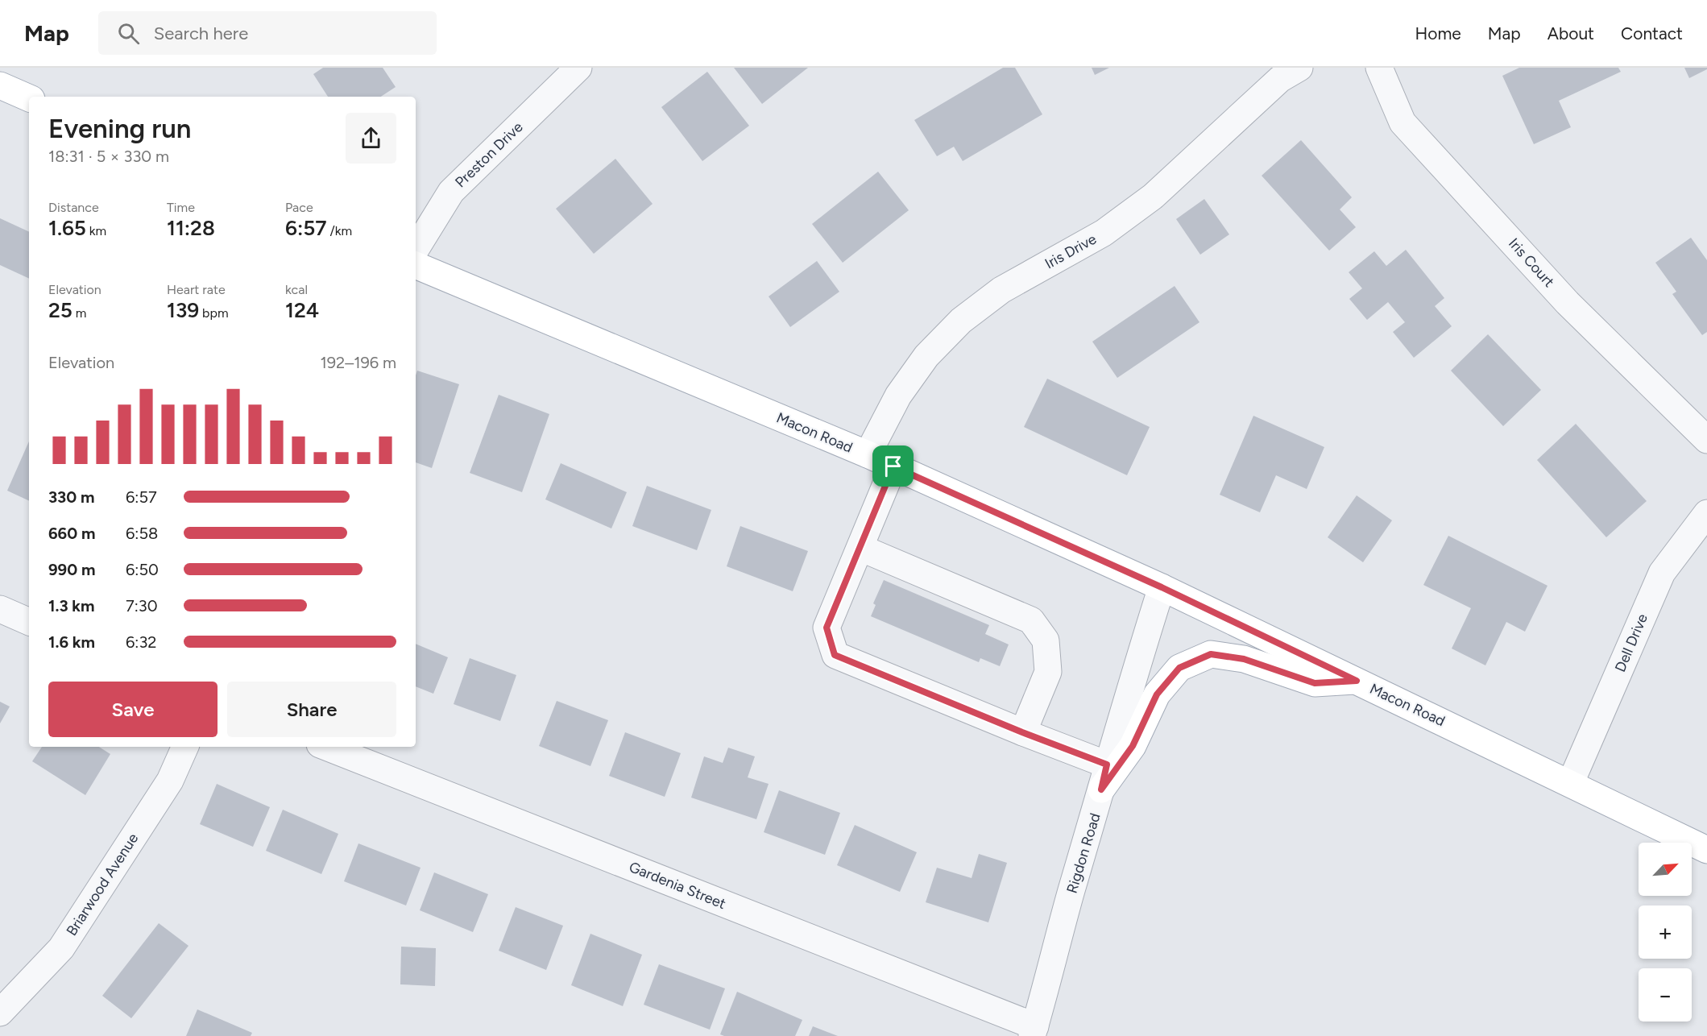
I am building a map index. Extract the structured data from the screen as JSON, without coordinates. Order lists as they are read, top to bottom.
{
  "streets": {
    "main road": ["Macon Road"],
    "street": [
      "Preston Drive",
      "Iris Drive",
      "Iris Court",
      "Dell Drive",
      "Rigdon Road",
      "Briarwood Avenue",
      "Gardenia Street"
    ]
  },
  "crossings": [
    ["Iris Drive", "Macon Road"],
    ["Macon Road", "Dell Drive"],
    ["Macon Road", "Rigdon Road"],
    ["Rigdon Road", "Gardenia Street"]
  ],
  "north": "top right",
  "page": {
    "header": "Map",
    "search": "Search here",
    "nav": [
      "Home",
      "Map",
      "About",
      "Contact"
    ],
    "heading": ["Evening run", "18:31 · 5 × 330 m"],
    "stats": [
      ["Distance", "1.65 km"],
      ["Time", "11:28"],
      ["Pace", "6:57 /km"],
      ["Elevation", "25 m"],
      ["Heart rate", "139 bpm"],
      ["kcal", "124"]
    ],
    "chart": ["Elevation", "192–196 m"],
    "list": [
      {
        "name": "330 m",
        "note": "6:57"
      },
      {
        "name": "660 m",
        "note": "6:58"
      },
      {
        "name": "990 m",
        "note": "6:50"
      },
      {
        "name": "1.3 km",
        "note": "7:30"
      },
      {
        "name": "1.6 km",
        "note": "6:32"
      }
    ],
    "buttons": ["Save", "Share"],
    "map_buttons": ["+", "−"]
  }
}
